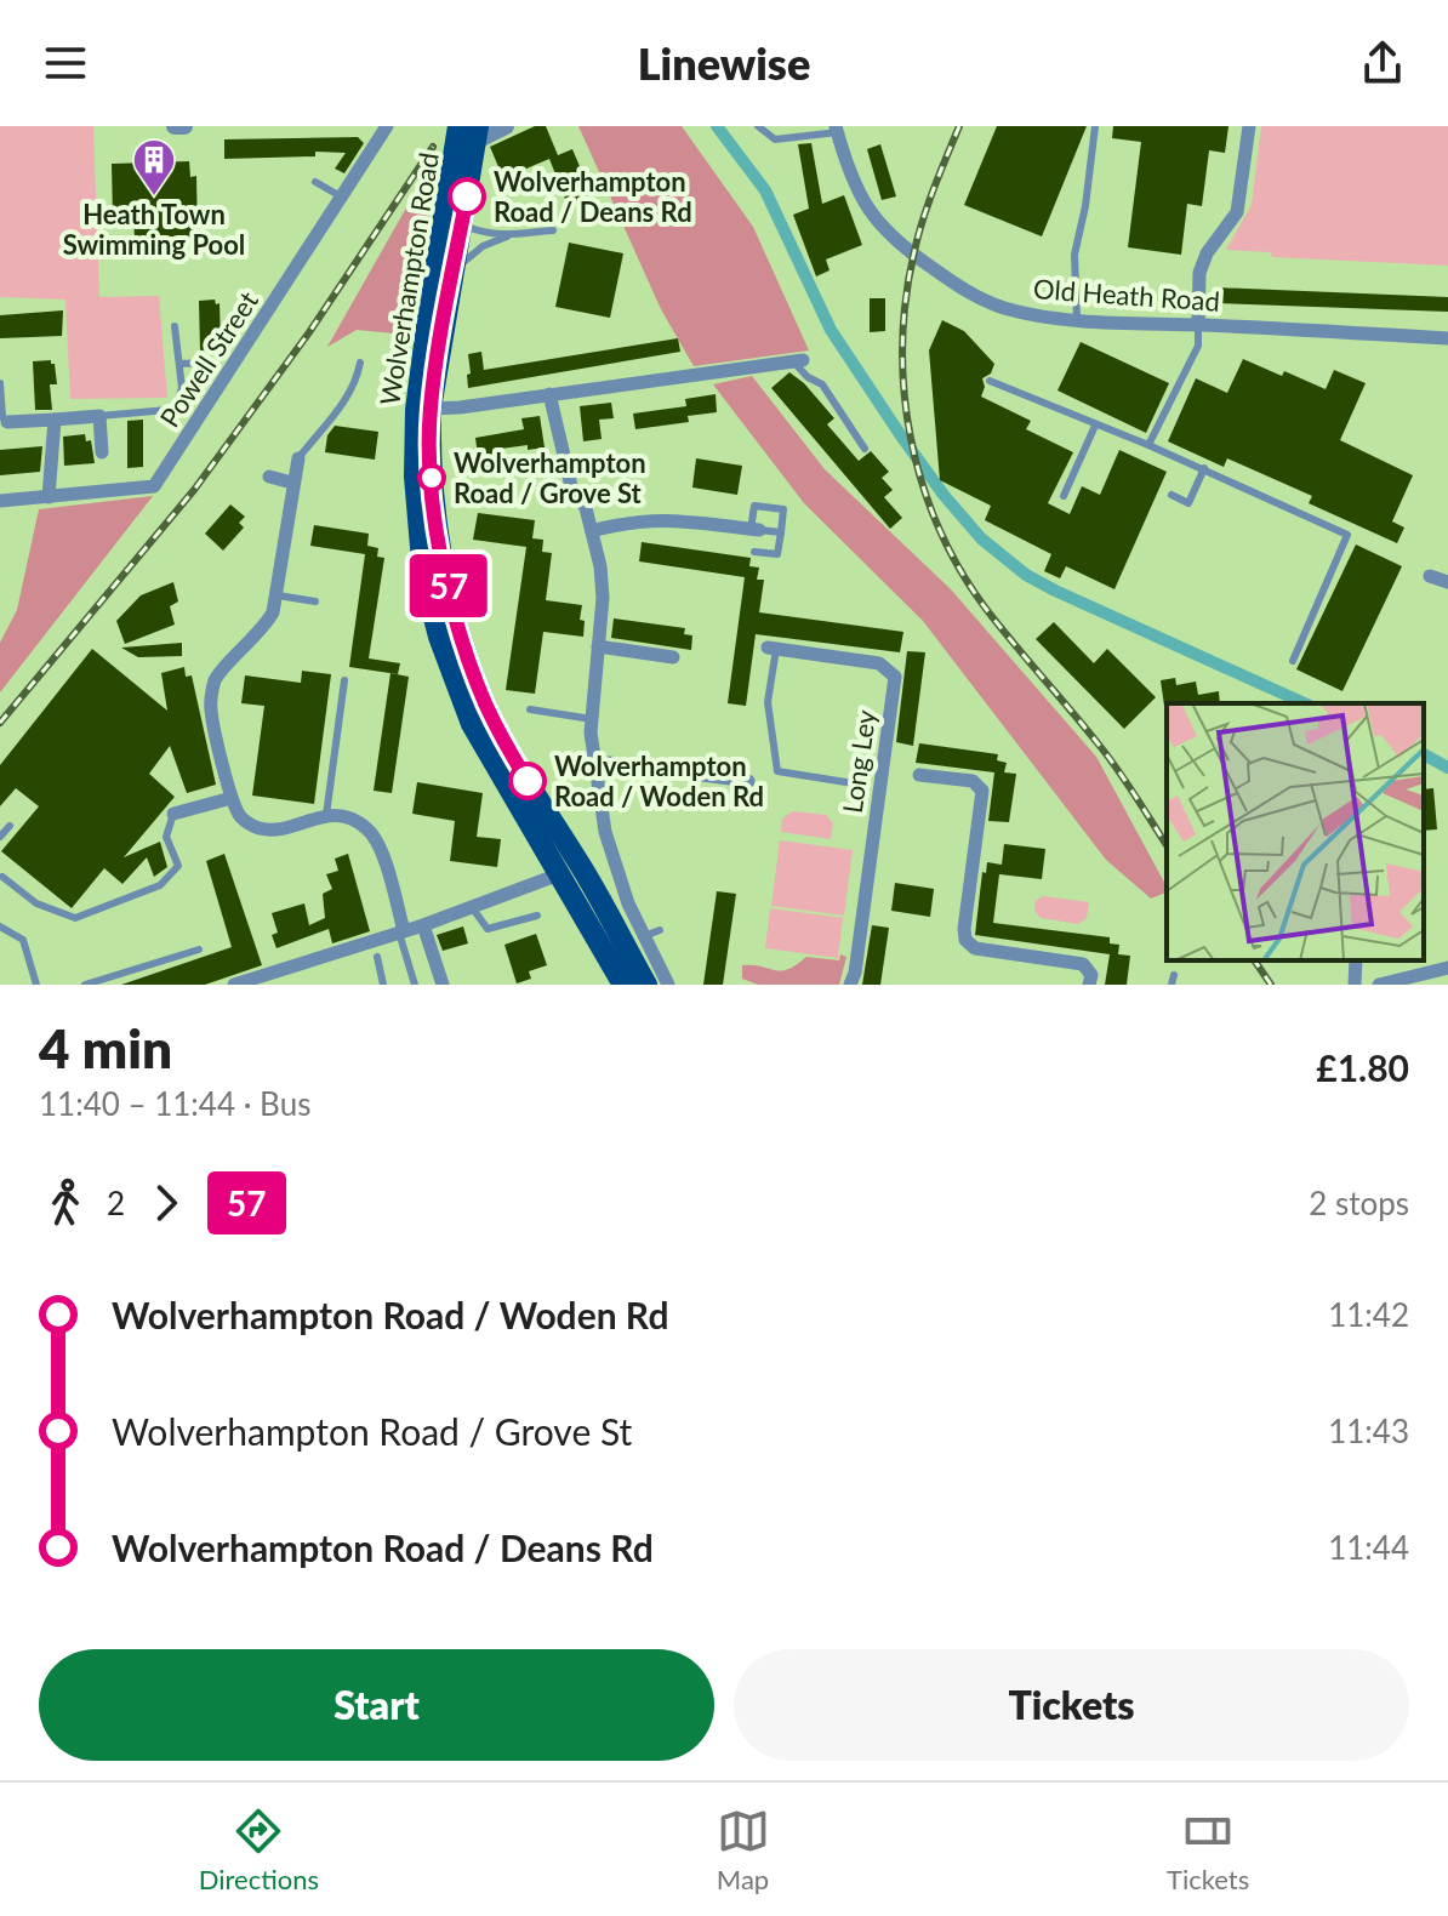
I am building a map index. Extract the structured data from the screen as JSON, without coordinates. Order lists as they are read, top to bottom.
{
  "streets": {
    "main road": ["Wolverhampton Road"],
    "street": ["Old Heath Road", "Powell Street", "Long Ley"]
  },
  "places": {
    "other": ["Wolverhampton Road / Deans Rd", "Wolverhampton Road / Grove St", "Wolverhampton Road / Woden Rd"],
    "building": ["Heath Town Swimming Pool"]
  },
  "lines": ["bus line 57"],
  "page": {
    "header": "Linewise",
    "on_map": "57",
    "heading": ["4 min", "11:40 – 11:44 · Bus", "£1.80"],
    "legs": ["2", "57", "2 stops"],
    "list": [
      {
        "name": "Wolverhampton Road / Woden Rd",
        "value": "11:42"
      },
      {
        "name": "Wolverhampton Road / Grove St",
        "value": "11:43"
      },
      {
        "name": "Wolverhampton Road / Deans Rd",
        "value": "11:44"
      }
    ],
    "buttons": ["Start", "Tickets"],
    "tabs": ["Directions", "Map", "Tickets"]
  }
}
